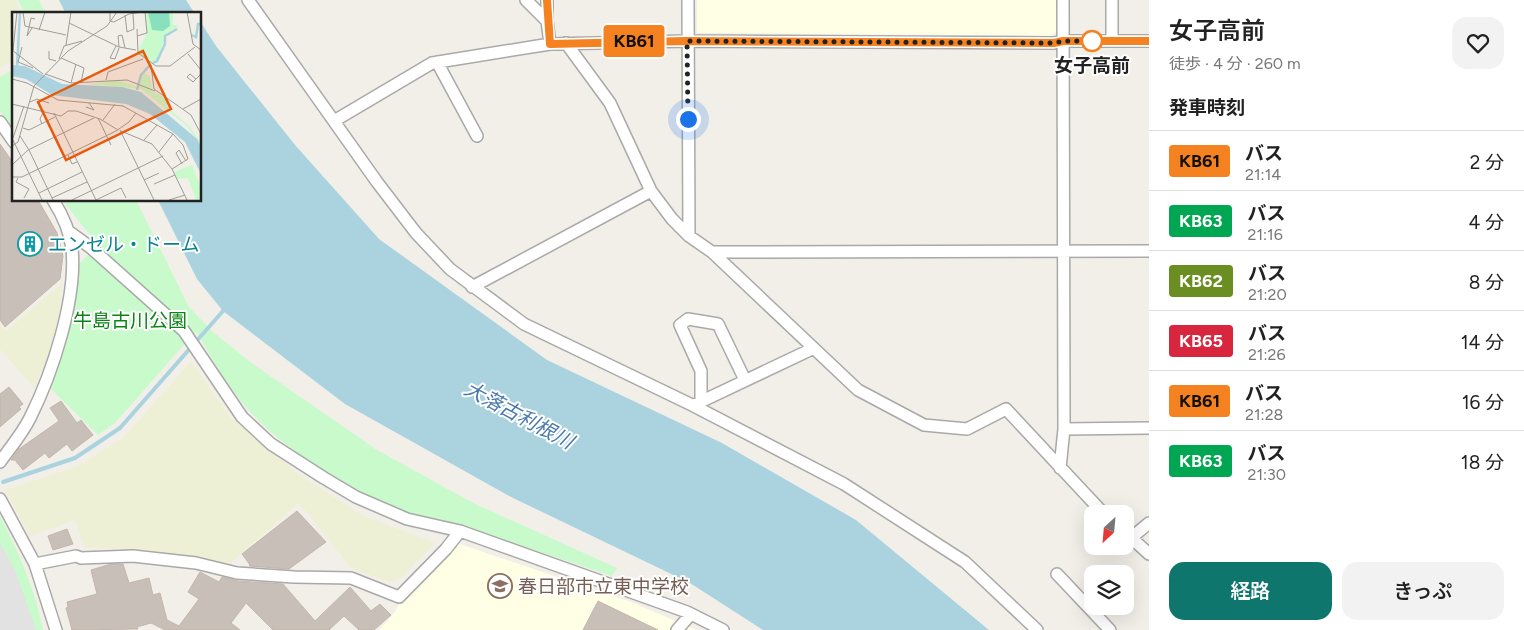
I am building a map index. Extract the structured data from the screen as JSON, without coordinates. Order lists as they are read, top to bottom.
{
  "water": ["大落古利根川"],
  "parks": ["牛島古川公園"],
  "places": {
    "other": ["女子高前"],
    "building": ["エンゼル・ドーム"],
    "school or university": ["春日部市立東中学校"]
  },
  "lines": ["bus line KB61"],
  "north": "bottom left",
  "page": {
    "on_map": "KB61",
    "heading": [
      ["女子高前", "徒歩 · 4 分 · 260 m"],
      "発車時刻"
    ],
    "list": [
      {
        "mark": "KB61",
        "name": "バス",
        "note": "21:14",
        "value": "2 分"
      },
      {
        "mark": "KB63",
        "name": "バス",
        "note": "21:16",
        "value": "4 分"
      },
      {
        "mark": "KB62",
        "name": "バス",
        "note": "21:20",
        "value": "8 分"
      },
      {
        "mark": "KB65",
        "name": "バス",
        "note": "21:26",
        "value": "14 分"
      },
      {
        "mark": "KB61",
        "name": "バス",
        "note": "21:28",
        "value": "16 分"
      },
      {
        "mark": "KB63",
        "name": "バス",
        "note": "21:30",
        "value": "18 分"
      }
    ],
    "buttons": ["経路", "きっぷ"]
  }
}
